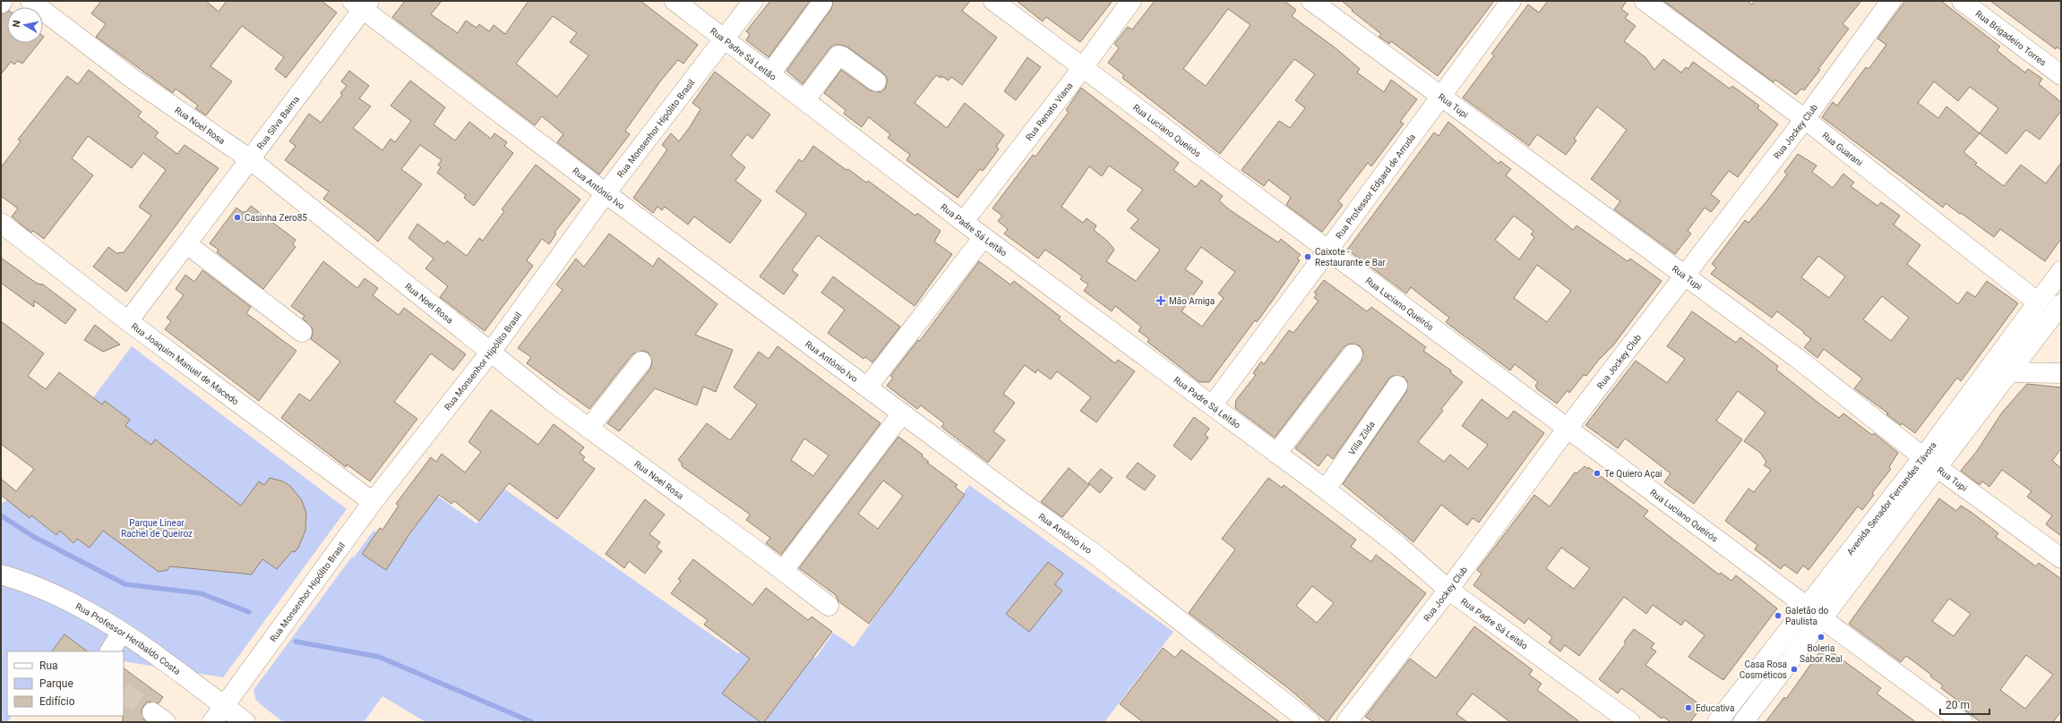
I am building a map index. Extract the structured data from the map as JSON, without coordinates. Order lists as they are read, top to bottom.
{
  "streets": {
    "street": [
      "Rua Brigadeiro Torres",
      "Rua Padre Sá Leitão",
      "Rua Tupi",
      "Rua Renato Viana",
      "Rua Silva Baima",
      "Rua Noel Rosa",
      "Rua Monsenhor Hipólito Brasil",
      "Rua Luciano Queirós",
      "Rua Jockey Club",
      "Rua Guarani",
      "Rua Professor Edgard de Arruda",
      "Rua Antônio Ivo",
      "Rua Joaquim Manuel de Macedo",
      "Villa Zilda",
      "Avenida Senador Fernandes Távora",
      "Rua Professor Heribaldo Costa"
    ]
  },
  "crossings": [
    ["Rua Padre Sá Leitão", "Rua Renato Viana"],
    ["Rua Padre Sá Leitão", "Rua Monsenhor Hipólito Brasil"],
    ["Rua Padre Sá Leitão", "Rua Jockey Club"],
    ["Rua Padre Sá Leitão", "Rua Professor Edgard de Arruda"],
    ["Rua Padre Sá Leitão", "Villa Zilda"],
    ["Rua Tupi", "Rua Jockey Club"],
    ["Rua Tupi", "Rua Professor Edgard de Arruda"],
    ["Rua Tupi", "Avenida Senador Fernandes Távora"],
    ["Rua Renato Viana", "Rua Luciano Queirós"],
    ["Rua Silva Baima", "Rua Noel Rosa"],
    ["Rua Silva Baima", "Rua Antônio Ivo"],
    ["Rua Silva Baima", "Rua Joaquim Manuel de Macedo"],
    ["Rua Noel Rosa", "Rua Monsenhor Hipólito Brasil"],
    ["Rua Monsenhor Hipólito Brasil", "Rua Antônio Ivo"],
    ["Rua Monsenhor Hipólito Brasil", "Rua Joaquim Manuel de Macedo"],
    ["Rua Monsenhor Hipólito Brasil", "Rua Professor Heribaldo Costa"],
    ["Rua Luciano Queirós", "Rua Jockey Club"],
    ["Rua Luciano Queirós", "Rua Professor Edgard de Arruda"],
    ["Rua Luciano Queirós", "Avenida Senador Fernandes Távora"],
    ["Rua Jockey Club", "Rua Guarani"],
    ["Rua Guarani", "Avenida Senador Fernandes Távora"]
  ],
  "parks": ["Parque Linear Rachel de Queiroz"],
  "places": {
    "other": [
      "Casinha Zero85",
      "Caixote - Restaurante e Bar",
      "Te Quiero Açaí",
      "Galetão do Paulista",
      "Boleria Sabor Real",
      "Casa Rosa Cosméticos",
      "Educativa"
    ],
    "health": ["Mão Amiga"]
  },
  "legend": ["Rua", "Parque", "Edifício"],
  "scale_bar": "20 m",
  "north": "left"
}
